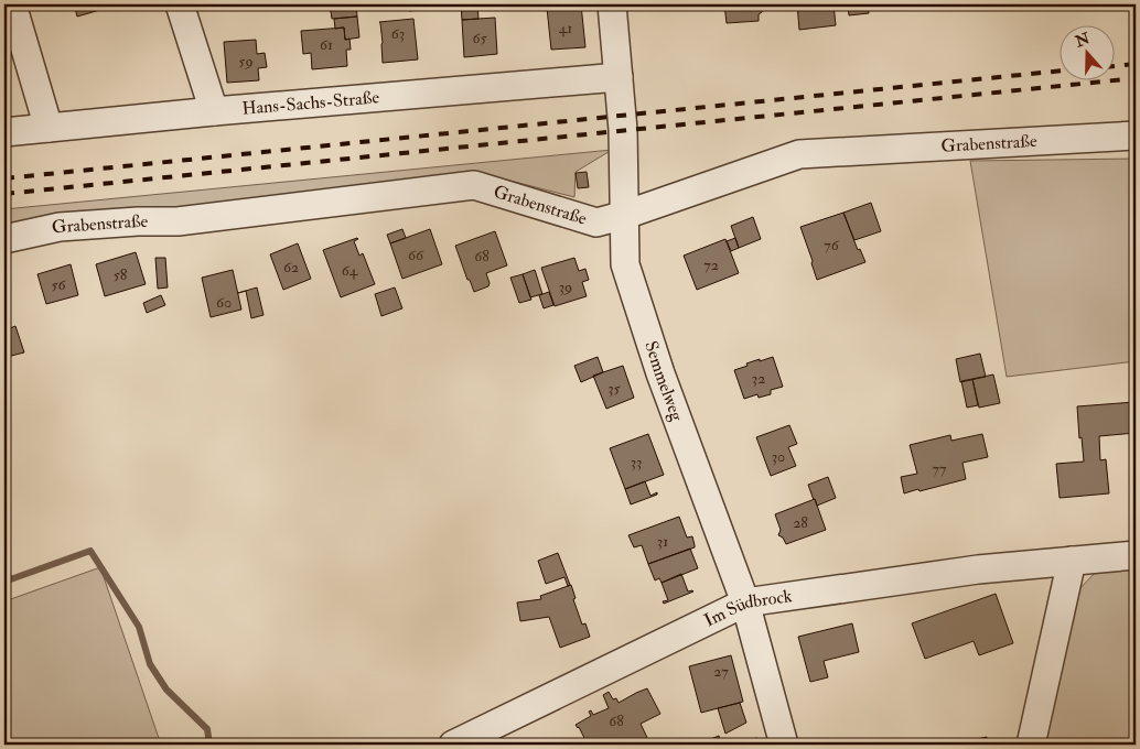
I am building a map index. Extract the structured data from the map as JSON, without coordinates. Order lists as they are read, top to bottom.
{
  "streets": {
    "street": [
      "Hans-Sachs-Straße",
      "Grabenstraße",
      "Semmelweg",
      "Im Südbrock"
    ]
  },
  "crossings": [
    ["Hans-Sachs-Straße", "Semmelweg"],
    ["Grabenstraße", "Semmelweg"],
    ["Semmelweg", "Im Südbrock"]
  ],
  "house_numbers": [
    "41",
    "63",
    "65",
    "61",
    "59",
    "76",
    "66",
    "68",
    "72",
    "62",
    "64",
    "58",
    "56",
    "39",
    "60",
    "32",
    "35",
    "30",
    "33",
    "77",
    "28",
    "31",
    "27",
    "68"
  ],
  "north": "top"
}
